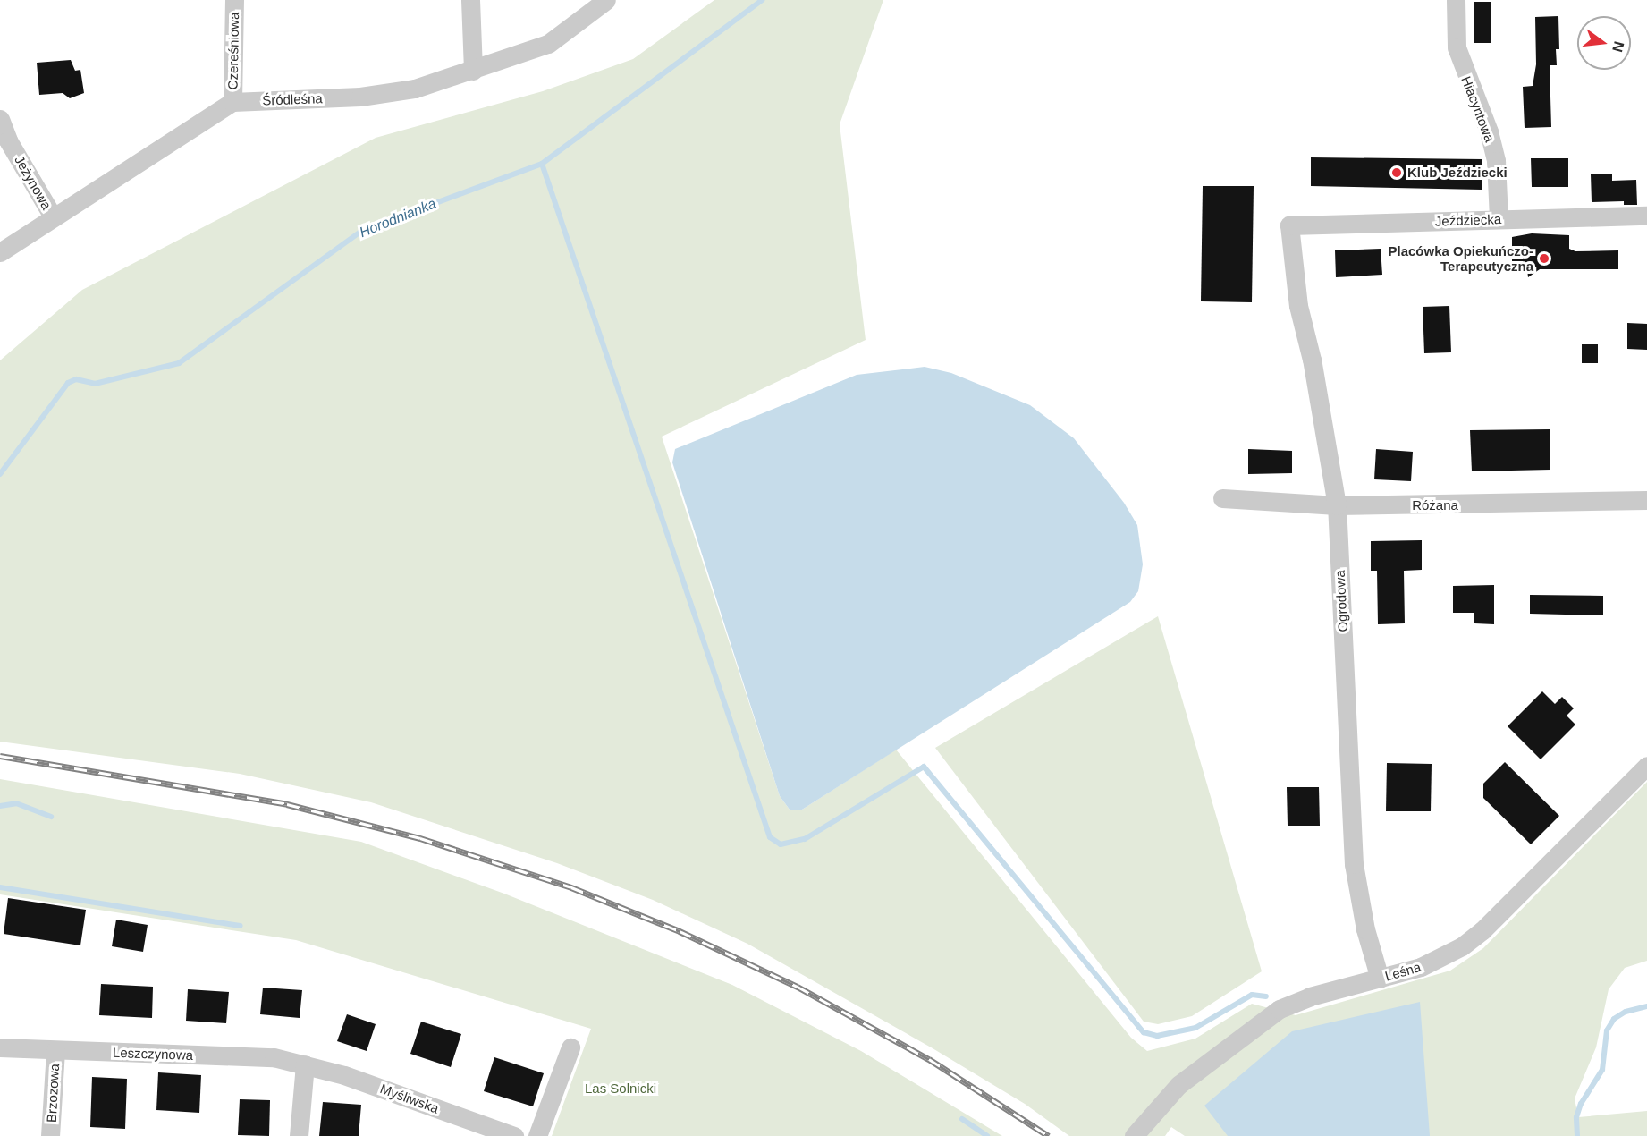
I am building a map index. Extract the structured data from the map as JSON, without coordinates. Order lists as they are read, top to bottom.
{
  "streets": {
    "street": [
      "Czereśniowa",
      "Śródleśna",
      "Hiacyntowa",
      "Jeżynowa",
      "Jeździecka",
      "Różana",
      "Ogrodowa",
      "Leśna",
      "Leszczynowa",
      "Brzozowa",
      "Myśliwska"
    ]
  },
  "crossings": [
    ["Czereśniowa", "Śródleśna"],
    ["Hiacyntowa", "Jeździecka"],
    ["Jeździecka", "Ogrodowa"],
    ["Różana", "Ogrodowa"],
    ["Ogrodowa", "Leśna"],
    ["Leszczynowa", "Brzozowa"],
    ["Leszczynowa", "Myśliwska"]
  ],
  "water": ["Horodnianka"],
  "parks": ["Las Solnicki"],
  "places": ["Klub Jeździecki", "Placówka Opiekuńczo- Terapeutyczna"],
  "north": "right"
}
